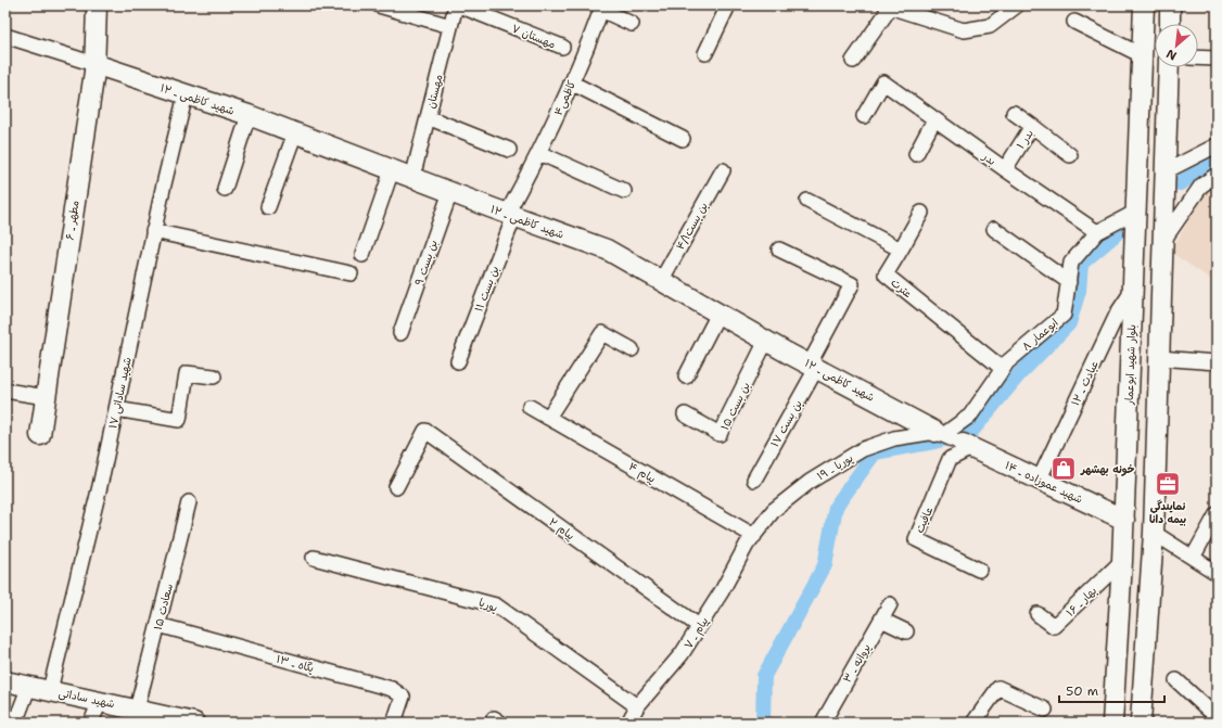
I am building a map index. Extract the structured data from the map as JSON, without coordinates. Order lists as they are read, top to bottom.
{
  "streets": {
    "street": [
      "مهستان ۷",
      "مهستان",
      "کاظمی۴",
      "شهید کاظمی ـ ۱۲",
      "بدر ۱",
      "بدر",
      "مطهر ـ ۶",
      "بن بست۴/۱",
      "بن بست ۹",
      "عترت",
      "بن بست ۱۱",
      "ابوعمار ۸",
      "بلوار شهید ابوعمار",
      "عبادت ـ ۱۲",
      "شهید ساداتی ۱۷",
      "بن بست ۱۵",
      "بن بست ۱۷",
      "پوریا ـ ۱۹",
      "پیام ۴",
      "شهید عموزاده ـ ۱۴",
      "عافیت",
      "پیام ۲",
      "بهار ـ ۱۶",
      "پوریا",
      "سعادت ۱۵",
      "پیام ـ ۷",
      "پگاه ـ ۱۳",
      "پروانه ـ ۳",
      "شهید ساداتی"
    ]
  },
  "crossings": [
    ["مهستان", "شهید کاظمی ـ ۱۲"],
    ["کاظمی۴", "شهید کاظمی ـ ۱۲"],
    ["کاظمی۴", "بن بست ۱۱"],
    ["شهید کاظمی ـ ۱۲", "مطهر ـ ۶"],
    ["شهید کاظمی ـ ۱۲", "بن بست۴/۱"],
    ["شهید کاظمی ـ ۱۲", "بن بست ۹"],
    ["شهید کاظمی ـ ۱۲", "بن بست ۱۱"],
    ["شهید کاظمی ـ ۱۲", "ابوعمار ۸"],
    ["شهید کاظمی ـ ۱۲", "شهید ساداتی ۱۷"],
    ["شهید کاظمی ـ ۱۲", "بن بست ۱۵"],
    ["شهید کاظمی ـ ۱۲", "بن بست ۱۷"],
    ["شهید کاظمی ـ ۱۲", "پوریا ـ ۱۹"],
    ["بدر ۱", "بدر"],
    ["بدر", "ابوعمار ۸"],
    ["عترت", "ابوعمار ۸"],
    ["ابوعمار ۸", "بلوار شهید ابوعمار"],
    ["ابوعمار ۸", "پوریا ـ ۱۹"],
    ["بلوار شهید ابوعمار", "عبادت ـ ۱۲"],
    ["بلوار شهید ابوعمار", "شهید عموزاده ـ ۱۴"],
    ["بلوار شهید ابوعمار", "بهار ـ ۱۶"],
    ["عبادت ـ ۱۲", "شهید عموزاده ـ ۱۴"],
    ["شهید ساداتی ۱۷", "شهید ساداتی"],
    ["پوریا ـ ۱۹", "پیام ۴"],
    ["پوریا ـ ۱۹", "پیام ـ ۷"],
    ["پیام ۴", "پیام ـ ۷"],
    ["شهید عموزاده ـ ۱۴", "عافیت"],
    ["پیام ۲", "پیام ـ ۷"],
    ["پوریا", "پیام ـ ۷"],
    ["سعادت ۱۵", "پگاه ـ ۱۳"],
    ["سعادت ۱۵", "شهید ساداتی"]
  ],
  "places": {
    "shop": ["خونه بهشهر"],
    "office": ["نمایندگی بیمه دانا"]
  },
  "scale_bar": "50 m",
  "north": "bottom left"
}
